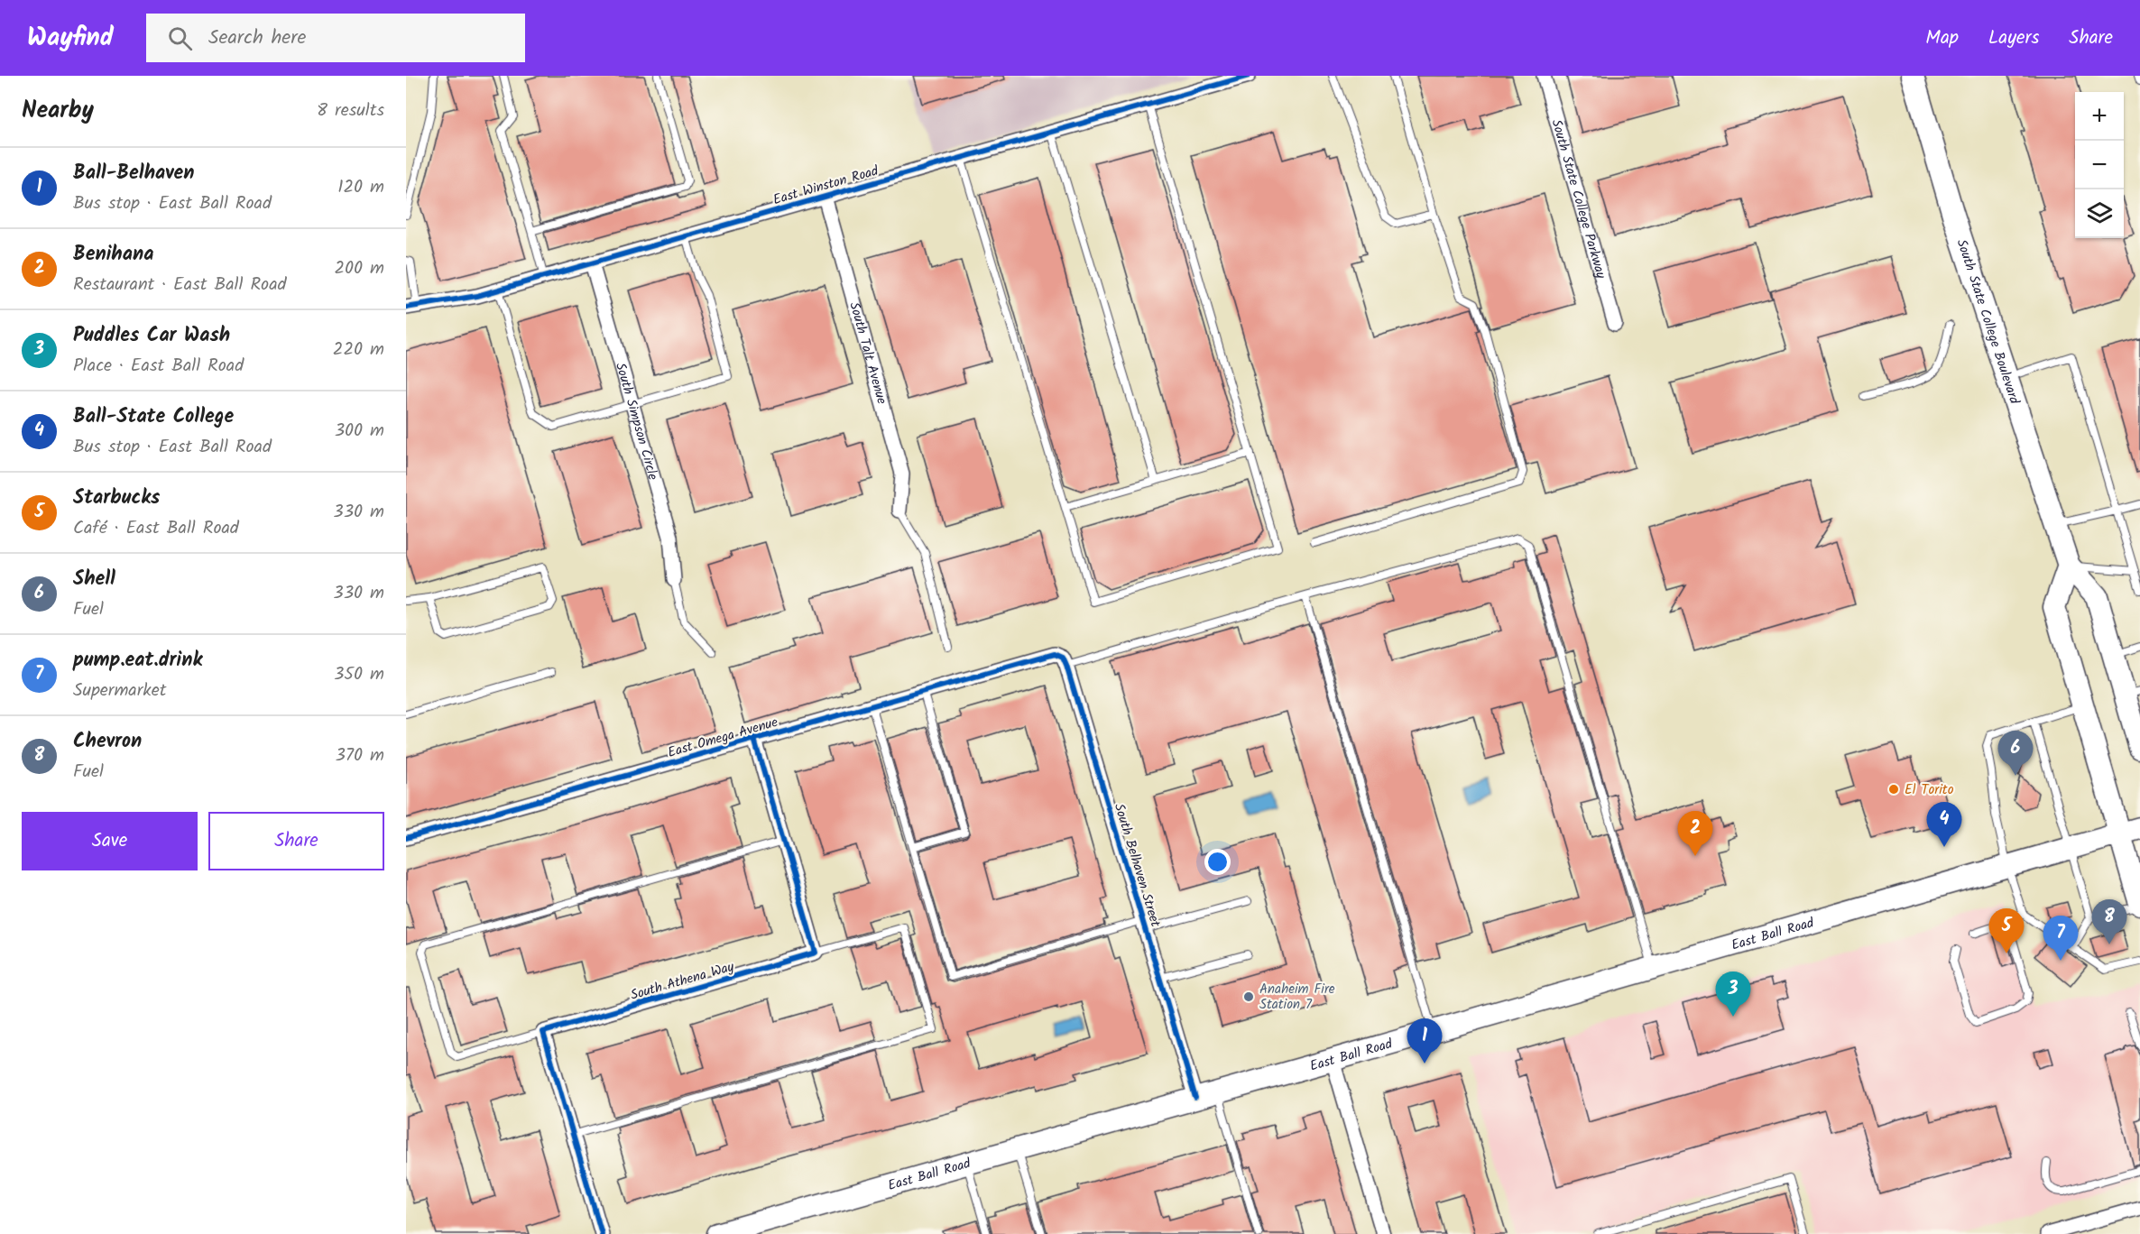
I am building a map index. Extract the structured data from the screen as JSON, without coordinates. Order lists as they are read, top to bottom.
{
  "streets": {
    "main road": ["South State College Boulevard", "East Ball Road"],
    "street": [
      "East Winston Road",
      "South State College Parkway",
      "South Talt Avenue",
      "South Simpson Circle",
      "East Omega Avenue",
      "South Belhaven Street",
      "South Athena Way"
    ]
  },
  "crossings": [
    ["East Winston Road", "South Talt Avenue"],
    ["East Winston Road", "South Simpson Circle"],
    ["East Omega Avenue", "South Belhaven Street"],
    ["South Belhaven Street", "East Ball Road"]
  ],
  "places": ["El Torito", "Anaheim Fire Station 7"],
  "page": {
    "header": "Wayfind",
    "search": "Search here",
    "nav": ["Map", "Layers", "Share"],
    "heading": ["Nearby", "8 results"],
    "map_buttons": ["+", "−"],
    "list": [
      {
        "mark": "1",
        "name": "Ball-Belhaven",
        "note": "Bus stop · East Ball Road",
        "value": "120 m"
      },
      {
        "mark": "2",
        "name": "Benihana",
        "note": "Restaurant · East Ball Road",
        "value": "200 m"
      },
      {
        "mark": "3",
        "name": "Puddles Car Wash",
        "note": "Place · East Ball Road",
        "value": "220 m"
      },
      {
        "mark": "4",
        "name": "Ball-State College",
        "note": "Bus stop · East Ball Road",
        "value": "300 m"
      },
      {
        "mark": "5",
        "name": "Starbucks",
        "note": "Café · East Ball Road",
        "value": "330 m"
      },
      {
        "mark": "6",
        "name": "Shell",
        "note": "Fuel",
        "value": "330 m"
      },
      {
        "mark": "7",
        "name": "pump.eat.drink",
        "note": "Supermarket",
        "value": "350 m"
      },
      {
        "mark": "8",
        "name": "Chevron",
        "note": "Fuel",
        "value": "370 m"
      }
    ],
    "pins": [
      "6",
      "4",
      "2",
      "8",
      "5",
      "7",
      "3",
      "1"
    ],
    "buttons": ["Save", "Share"]
  }
}
